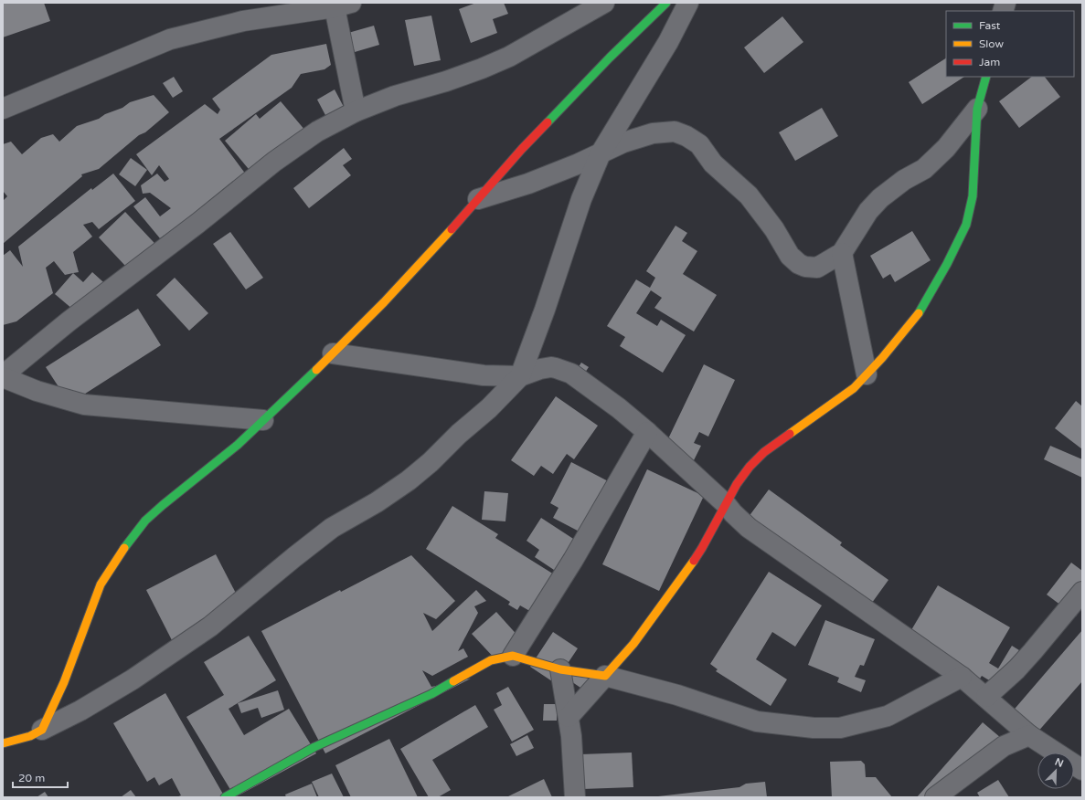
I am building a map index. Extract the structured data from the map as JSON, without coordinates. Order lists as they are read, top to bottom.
{
  "legend": ["Fast", "Slow", "Jam"],
  "scale_bar": "20 m",
  "north": "top right"
}
